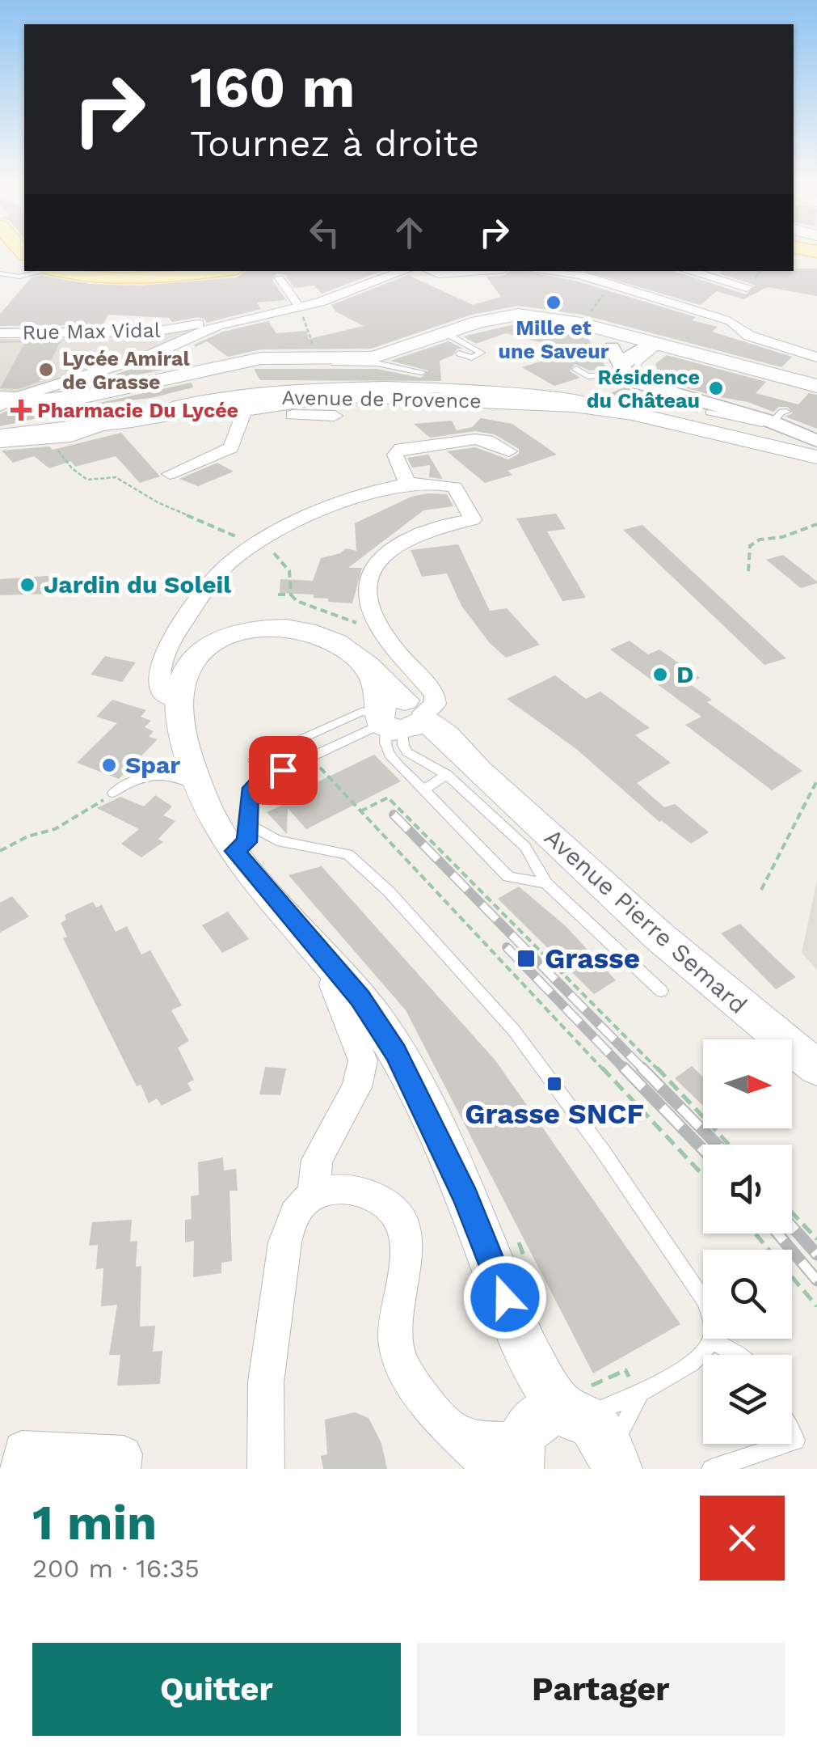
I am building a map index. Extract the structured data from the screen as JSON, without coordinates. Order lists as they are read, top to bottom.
{
  "streets": {
    "main road": ["Avenue de Provence", "Avenue Pierre Semard"],
    "street": ["Rue Max Vidal"]
  },
  "places": {
    "other": [
      "Mille et une Saveur",
      "Lycée Amiral de Grasse",
      "Résidence du Château",
      "Jardin du Soleil",
      "D",
      "Spar"
    ],
    "health": ["Pharmacie Du Lycée"],
    "transit": ["Grasse", "Grasse SNCF"]
  },
  "north": "right",
  "page": {
    "turn": ["160 m", "Tournez à droite"],
    "heading": ["1 min", "200 m · 16:35"],
    "buttons": ["Quitter", "Partager"]
  }
}
